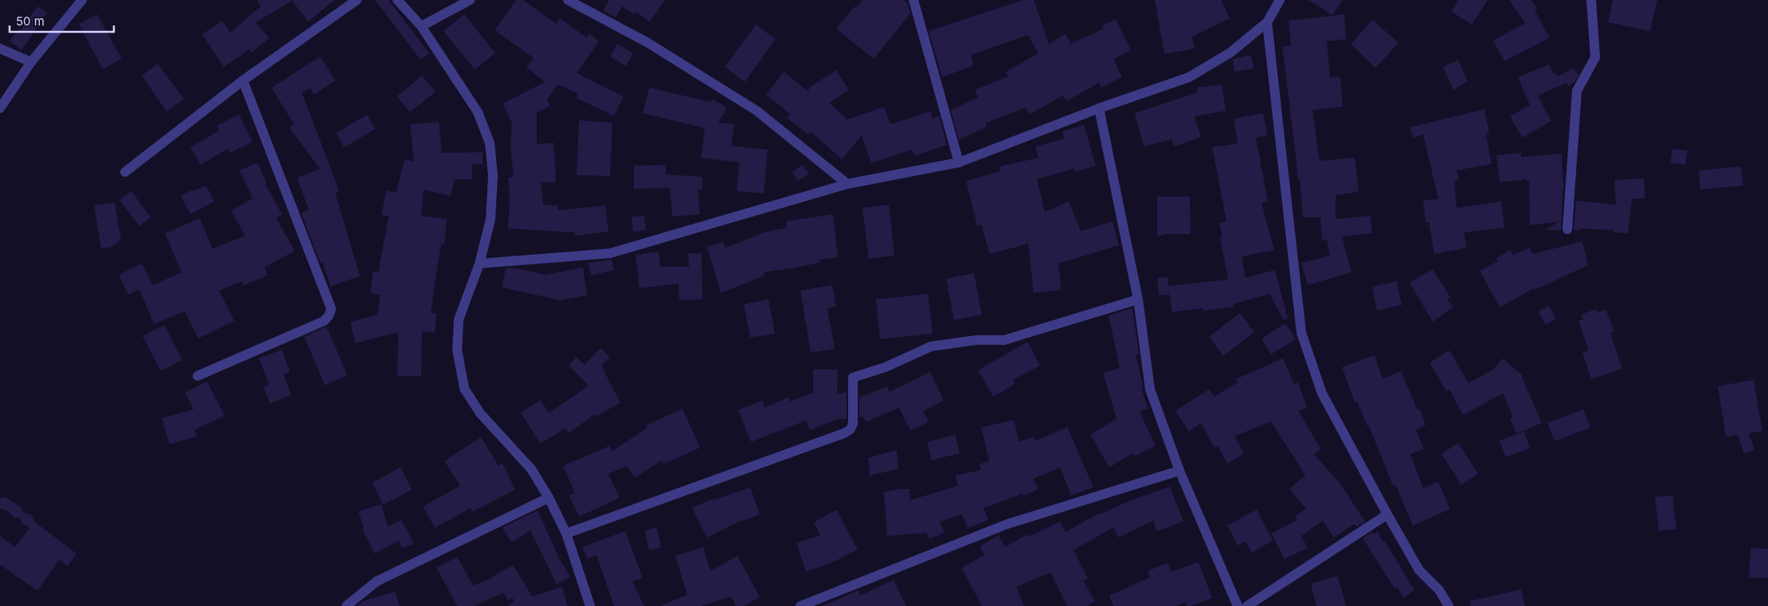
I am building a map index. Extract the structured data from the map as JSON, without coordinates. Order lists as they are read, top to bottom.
{
  "scale_bar": "50 m"
}
